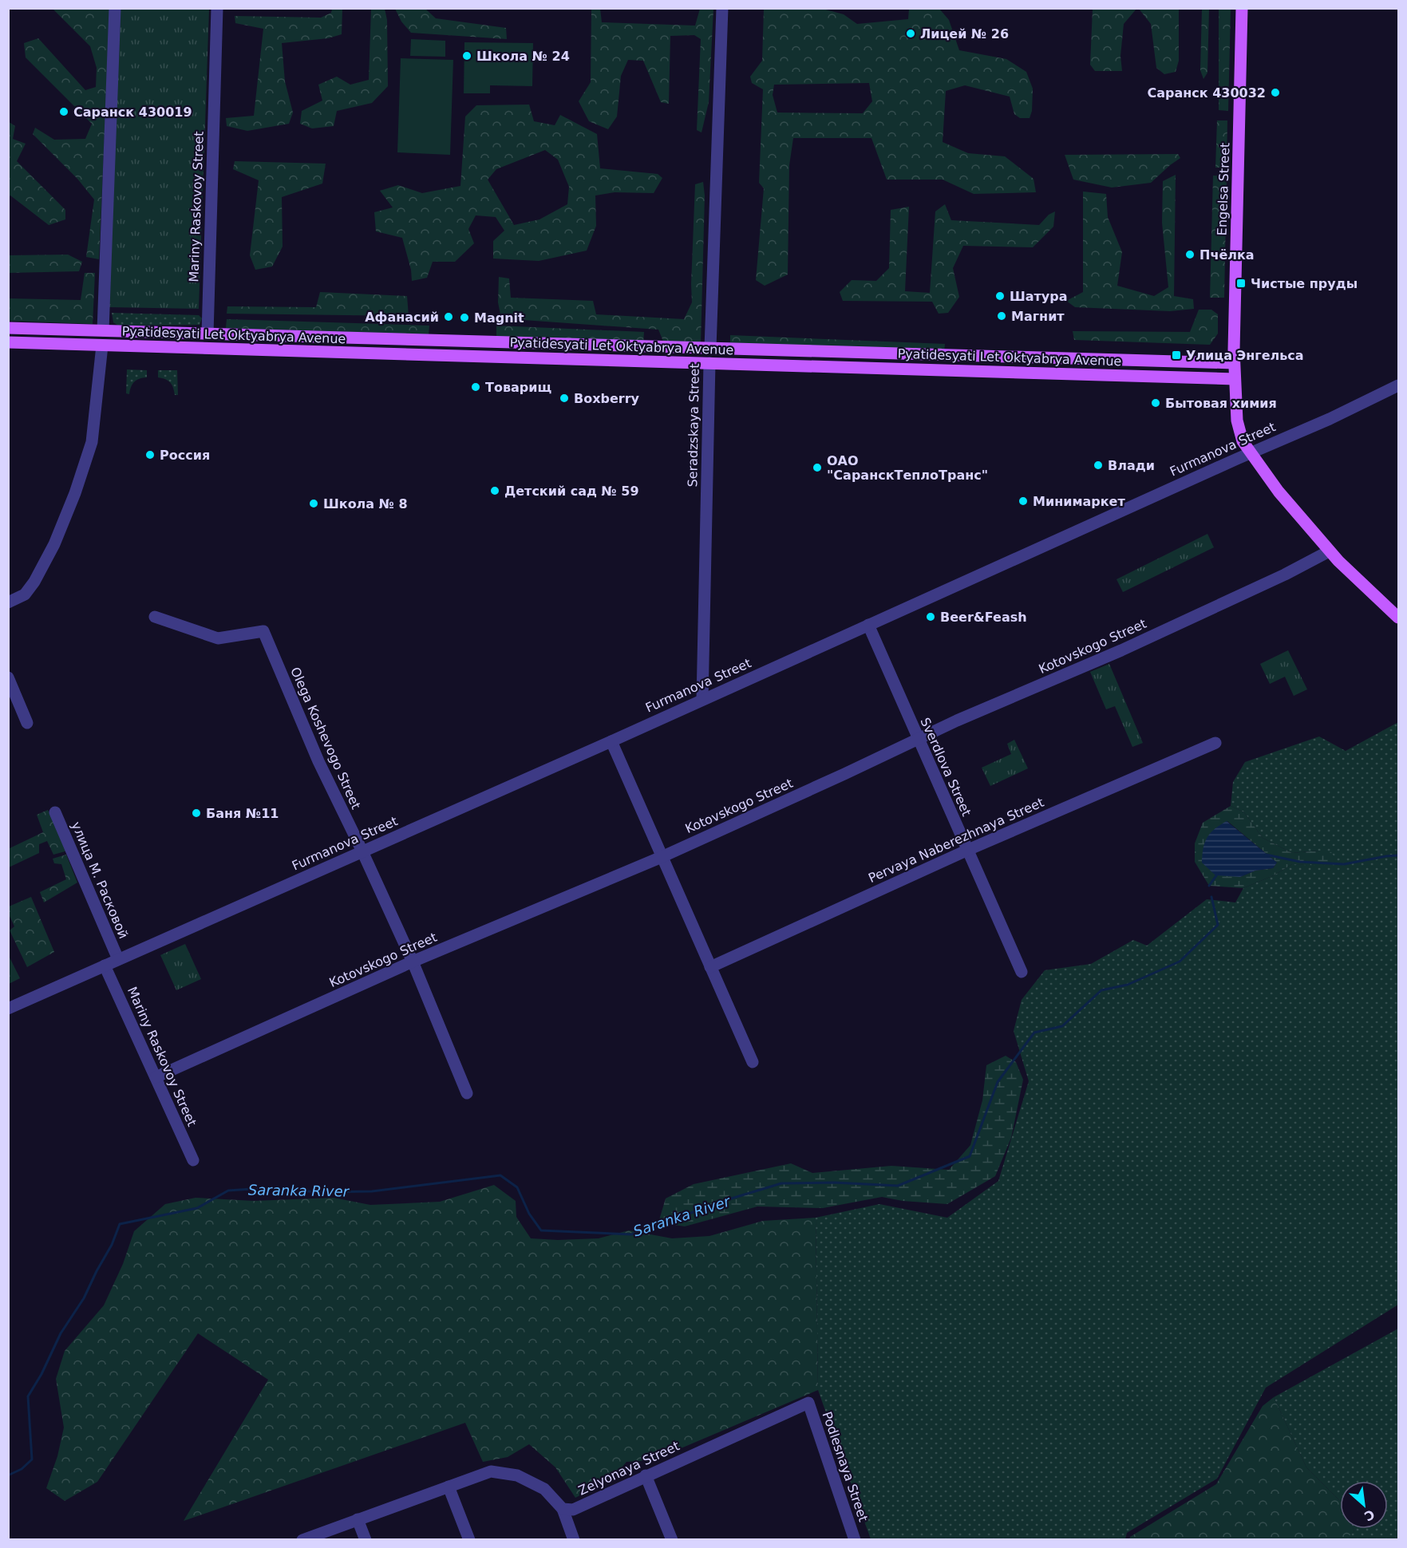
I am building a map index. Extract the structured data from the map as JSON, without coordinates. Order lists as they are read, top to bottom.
{
  "streets": {
    "main road": [
      "Engelsa Street",
      "Mariny Raskovoy Street",
      "Pyatidesyati Let Oktyabrya Avenue",
      "Seradzskaya Street"
    ],
    "street": [
      "Furmanova Street",
      "Kotovskogo Street",
      "Olega Koshevogo Street",
      "Sverdlova Street",
      "Pervaya Naberezhnaya Street",
      "улица М. Расковой",
      "Podlesnaya Street",
      "Zelyonaya Street"
    ]
  },
  "crossings": [
    ["Engelsa Street", "Pyatidesyati Let Oktyabrya Avenue"],
    ["Engelsa Street", "Furmanova Street"],
    ["Engelsa Street", "Kotovskogo Street"],
    ["Mariny Raskovoy Street", "Pyatidesyati Let Oktyabrya Avenue"],
    ["Mariny Raskovoy Street", "Furmanova Street"],
    ["Mariny Raskovoy Street", "Kotovskogo Street"],
    ["Pyatidesyati Let Oktyabrya Avenue", "Seradzskaya Street"],
    ["Seradzskaya Street", "Furmanova Street"],
    ["Furmanova Street", "Olega Koshevogo Street"],
    ["Furmanova Street", "Sverdlova Street"],
    ["Furmanova Street", "улица М. Расковой"],
    ["Kotovskogo Street", "Olega Koshevogo Street"],
    ["Kotovskogo Street", "Sverdlova Street"],
    ["Sverdlova Street", "Pervaya Naberezhnaya Street"],
    ["Podlesnaya Street", "Zelyonaya Street"]
  ],
  "water": ["Saranka River"],
  "places": {
    "other": [
      "Лицей № 26",
      "Школа № 24",
      "Саранск 430032",
      "Саранск 430019",
      "Пчёлка",
      "Шатура",
      "Магнит",
      "Афанасий",
      "Magnit",
      "Товарищ",
      "Boxberry",
      "Бытовая химия",
      "Россия",
      "Влади",
      "ОАО \"СаранскТеплоТранс\"",
      "Детский сад № 59",
      "Минимаркет",
      "Школа № 8",
      "Beer&Feash",
      "Баня №11"
    ],
    "transit": ["Чистые пруды", "Улица Энгельса"]
  },
  "north": "bottom right"
}
